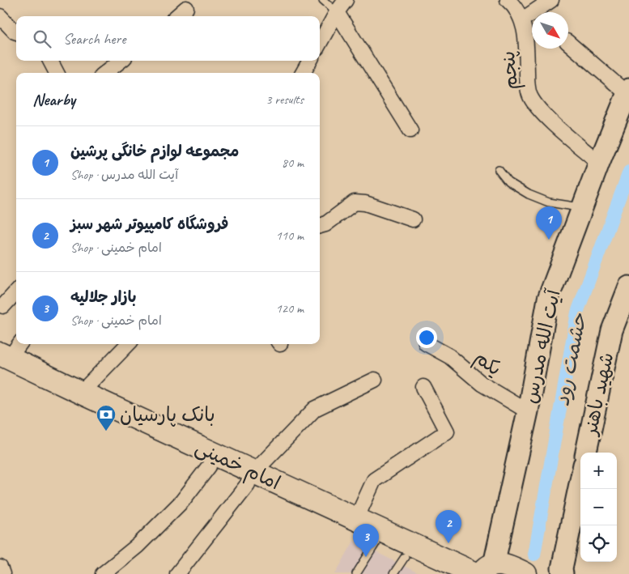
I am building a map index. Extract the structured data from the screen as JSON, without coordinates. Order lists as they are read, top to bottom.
{
  "streets": {
    "main road": ["آیت الله مدرس", "شهید باهنر", "امام خمینی"],
    "street": ["پنجم", "یکم"]
  },
  "crossings": [
    ["پنجم", "آیت الله مدرس"],
    ["آیت الله مدرس", "یکم"],
    ["آیت الله مدرس", "امام خمینی"]
  ],
  "water": ["حشمت رود"],
  "places": {
    "bank": ["بانک پارسیان"]
  },
  "north": "bottom right",
  "page": {
    "search": "Search here",
    "heading": ["Nearby", "3 results"],
    "list": [
      {
        "mark": "1",
        "name": "مجموعه لوازم خانگی پرشین",
        "note": "Shop · آیت الله مدرس",
        "value": "80 m"
      },
      {
        "mark": "2",
        "name": "فروشگاه کامپیوتر شهر سبز",
        "note": "Shop · امام خمینی",
        "value": "110 m"
      },
      {
        "mark": "3",
        "name": "بازار جلالیه",
        "note": "Shop · امام خمینی",
        "value": "120 m"
      }
    ],
    "pins": ["1", "2", "3"],
    "map_buttons": ["+", "−"]
  }
}
